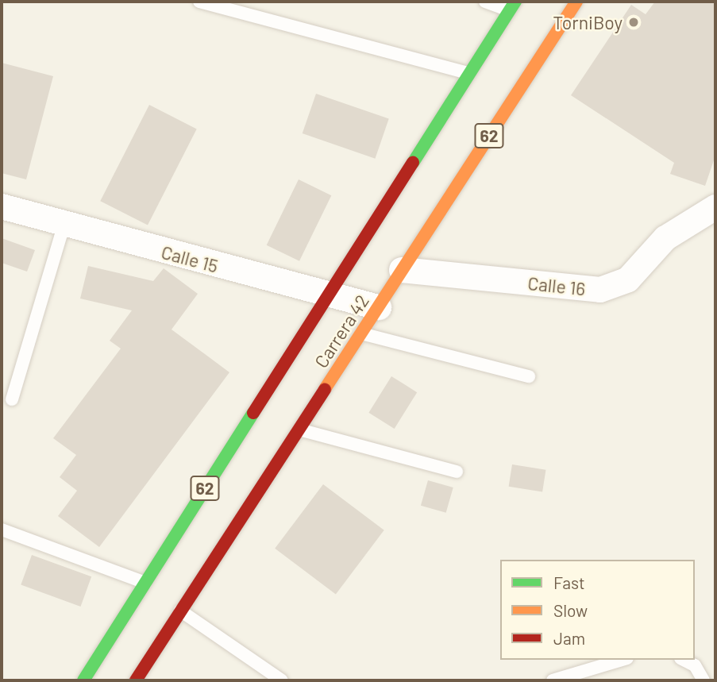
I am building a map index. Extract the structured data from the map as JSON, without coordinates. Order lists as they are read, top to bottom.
{
  "streets": {
    "highway": ["62", "Carrera 42"],
    "street": ["Calle 15", "Calle 16"]
  },
  "crossings": [
    ["Calle 15", "Carrera 42"],
    ["Calle 16", "Carrera 42"]
  ],
  "places": ["TorniBoy"],
  "legend": ["Fast", "Slow", "Jam"]
}
